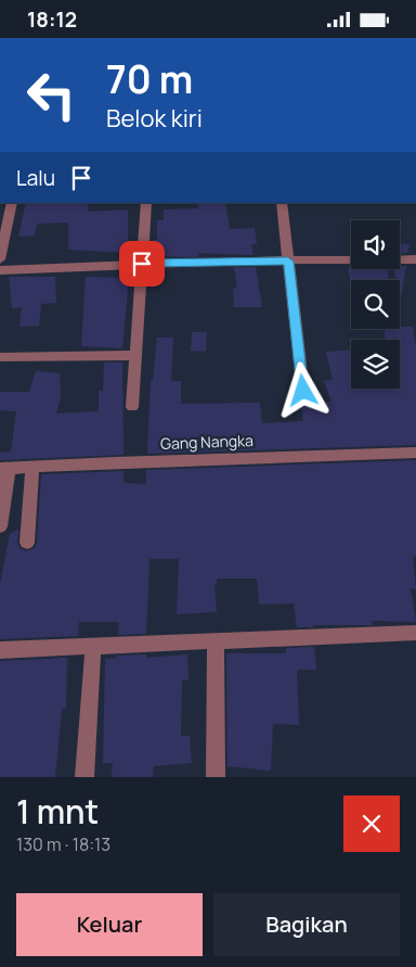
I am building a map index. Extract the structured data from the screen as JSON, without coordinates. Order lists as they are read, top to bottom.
{
  "streets": {
    "street": ["Gang Nangka"]
  },
  "page": {
    "status": "18:12",
    "turn": ["70 m", "Belok kiri"],
    "then": "Lalu",
    "heading": ["1 mnt", "130 m · 18:13"],
    "buttons": ["Keluar", "Bagikan"]
  }
}
